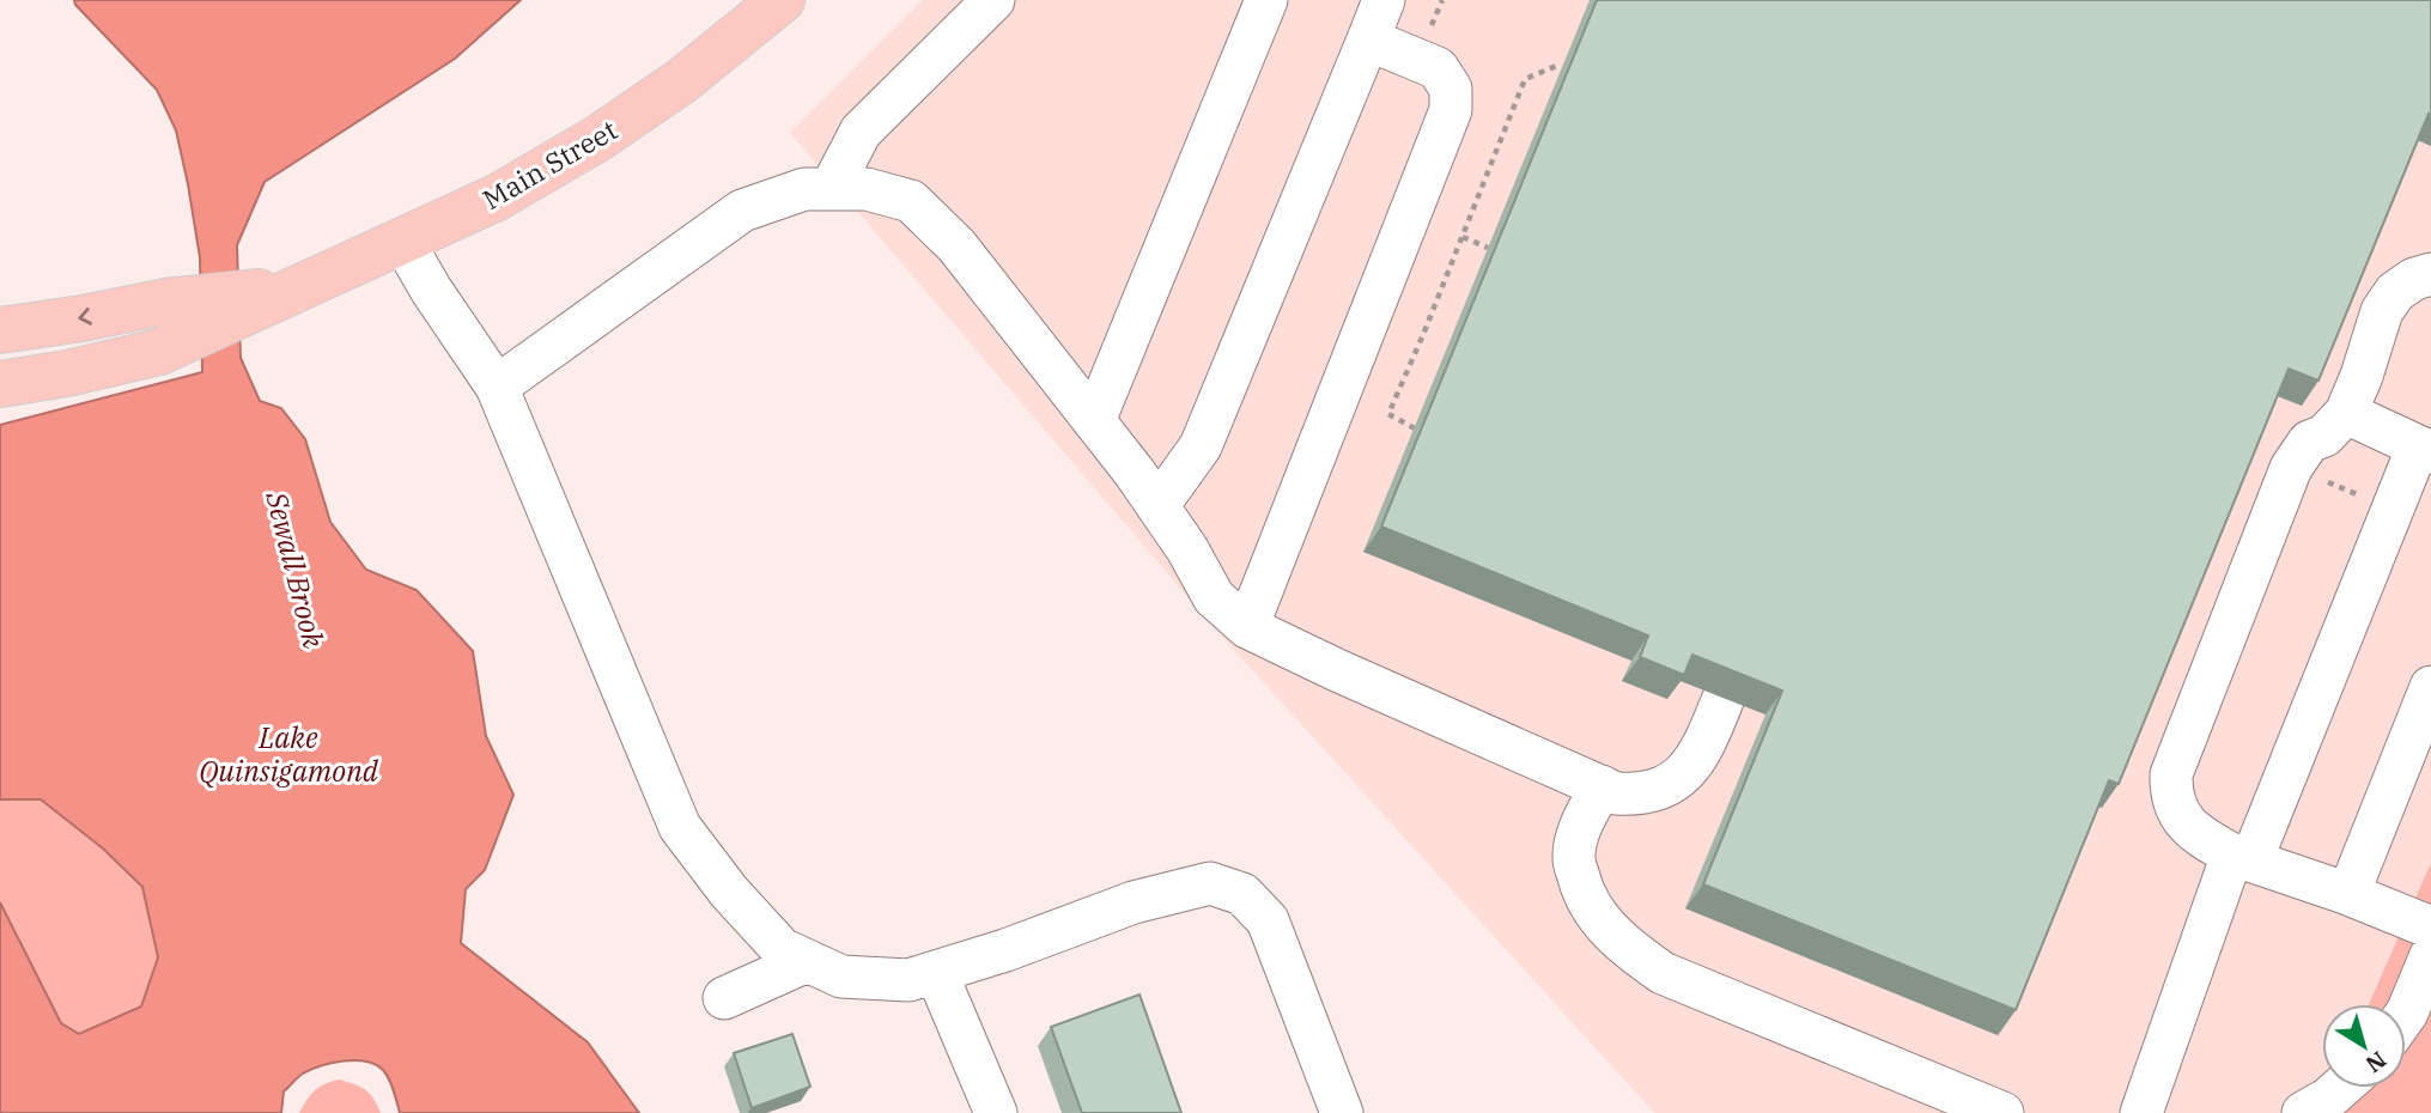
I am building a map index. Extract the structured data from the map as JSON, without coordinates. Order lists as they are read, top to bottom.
{
  "streets": {
    "main road": ["Main Street"]
  },
  "water": ["Sewall Brook", "Lake Quinsigamond"],
  "north": "bottom right"
}
